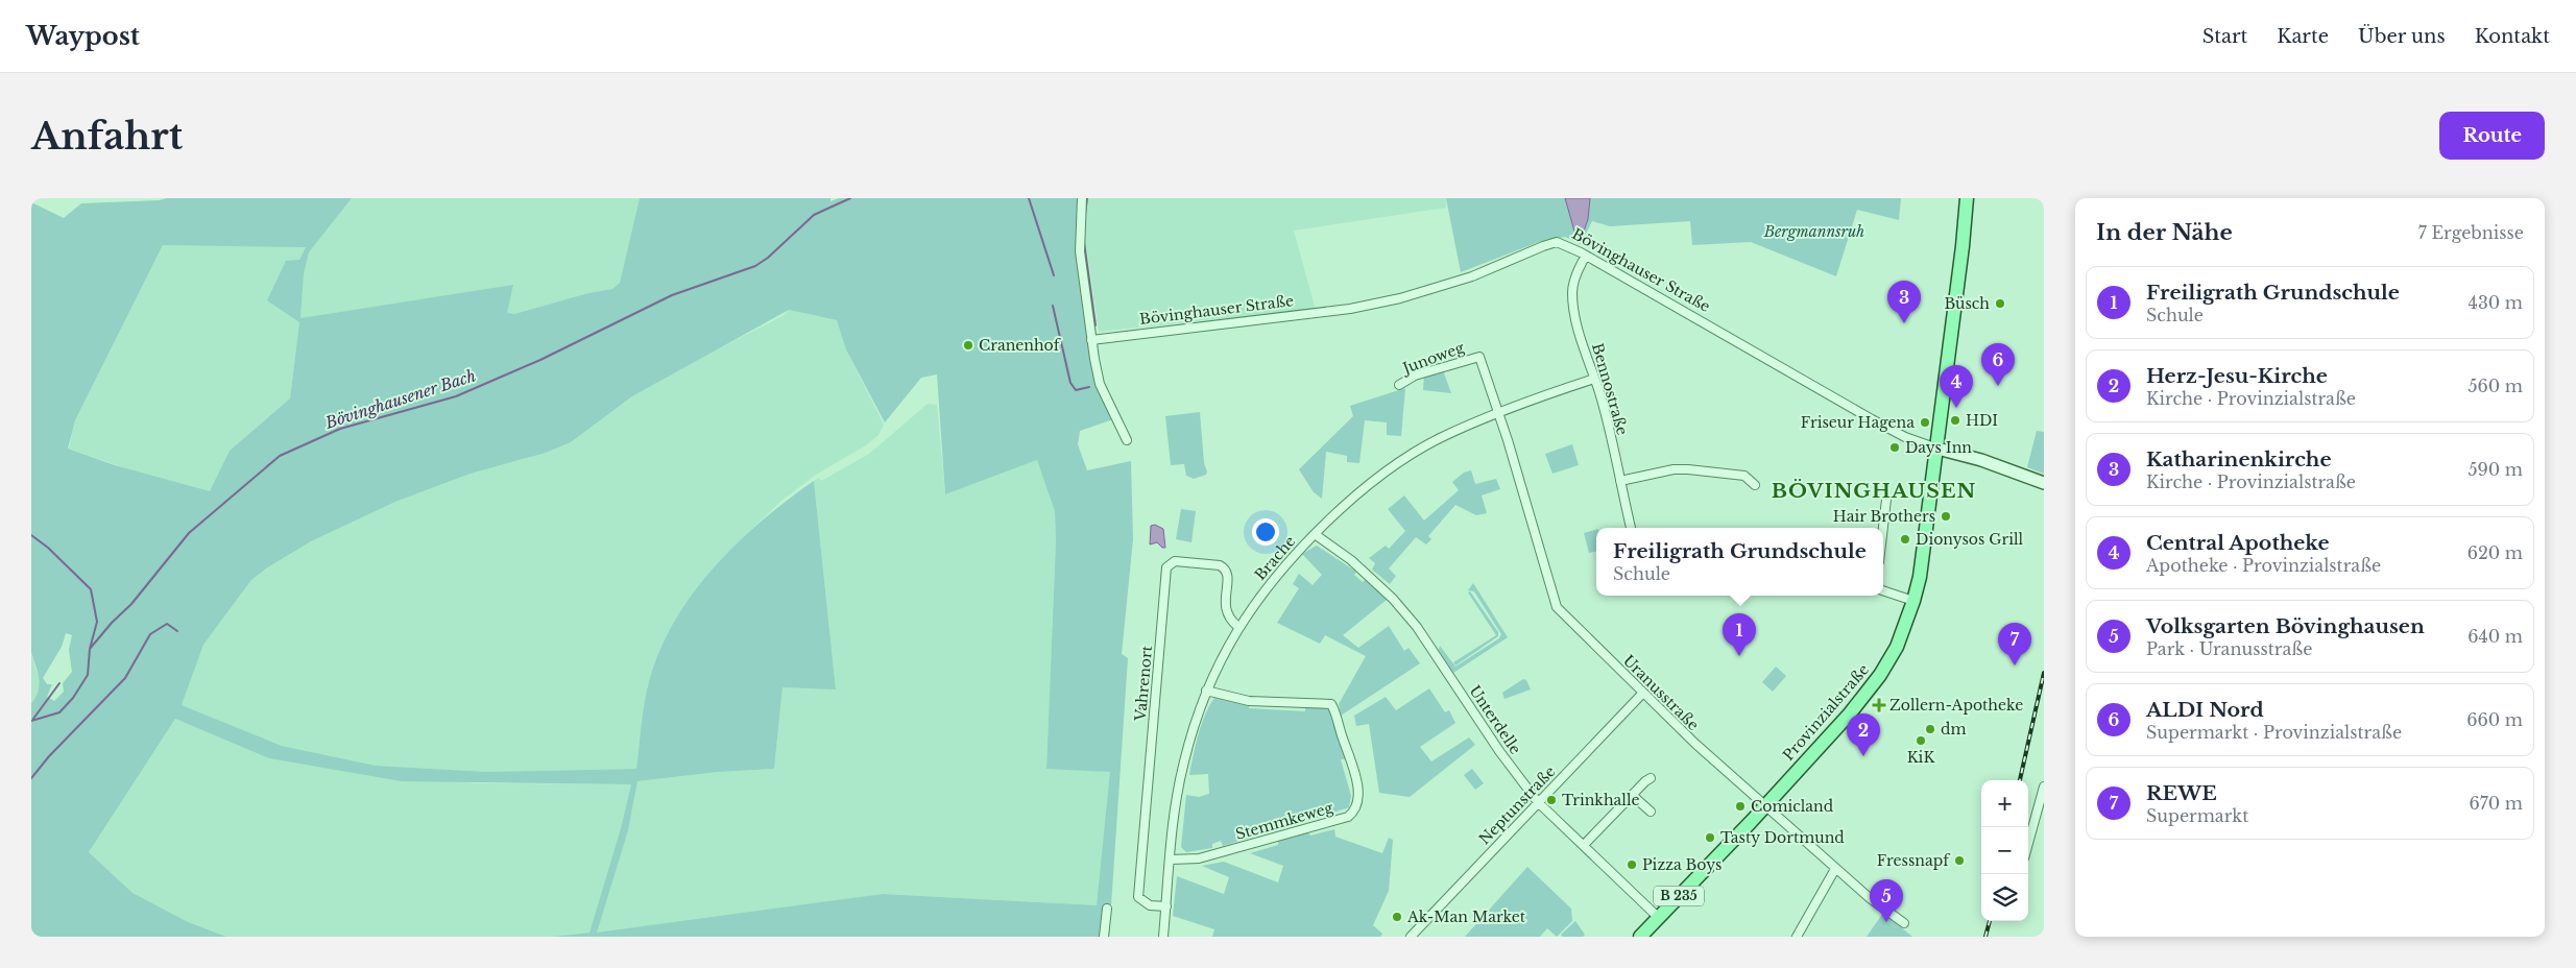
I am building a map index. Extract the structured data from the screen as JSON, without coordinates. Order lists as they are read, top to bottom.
{
  "streets": {
    "main road": ["Bövinghauser Straße", "Provinzialstraße", "B 235"],
    "street": [
      "Junoweg",
      "Bennostraße",
      "Brache",
      "Vahrenort",
      "Uranusstraße",
      "Unterdelle",
      "Neptunstraße",
      "Stemmkeweg"
    ]
  },
  "crossings": [
    ["Bövinghauser Straße", "Bennostraße"],
    ["Bövinghauser Straße", "Provinzialstraße"],
    ["Junoweg", "Brache"],
    ["Junoweg", "Uranusstraße"],
    ["Bennostraße", "Brache"],
    ["Brache", "Vahrenort"],
    ["Brache", "Uranusstraße"],
    ["Brache", "Unterdelle"],
    ["Brache", "Stemmkeweg"],
    ["Uranusstraße", "Provinzialstraße"],
    ["Uranusstraße", "Neptunstraße"],
    ["Provinzialstraße", "Unterdelle"],
    ["Unterdelle", "Neptunstraße"]
  ],
  "districts": ["BÖVINGHAUSEN"],
  "water": ["Bövinghausener Bach"],
  "parks": ["Bergmannsruh"],
  "places": {
    "other": [
      "Büsch",
      "Cranenhof",
      "HDI",
      "Friseur Hagena",
      "Days Inn",
      "Hair Brothers",
      "Dionysos Grill",
      "dm",
      "KiK",
      "Trinkhalle",
      "Comicland",
      "Tasty Dortmund",
      "Fressnapf",
      "Pizza Boys",
      "Ak-Man Market"
    ],
    "health": ["Zollern-Apotheke"]
  },
  "page": {
    "header": "Waypost",
    "nav": [
      "Start",
      "Karte",
      "Über uns",
      "Kontakt"
    ],
    "buttons": "Route",
    "title": "Anfahrt",
    "heading": ["In der Nähe", "7 Ergebnisse"],
    "list": [
      {
        "mark": "1",
        "name": "Freiligrath Grundschule",
        "note": "Schule",
        "value": "430 m"
      },
      {
        "mark": "2",
        "name": "Herz-Jesu-Kirche",
        "note": "Kirche · Provinzialstraße",
        "value": "560 m"
      },
      {
        "mark": "3",
        "name": "Katharinenkirche",
        "note": "Kirche · Provinzialstraße",
        "value": "590 m"
      },
      {
        "mark": "4",
        "name": "Central Apotheke",
        "note": "Apotheke · Provinzialstraße",
        "value": "620 m"
      },
      {
        "mark": "5",
        "name": "Volksgarten Bövinghausen",
        "note": "Park · Uranusstraße",
        "value": "640 m"
      },
      {
        "mark": "6",
        "name": "ALDI Nord",
        "note": "Supermarkt · Provinzialstraße",
        "value": "660 m"
      },
      {
        "mark": "7",
        "name": "REWE",
        "note": "Supermarkt",
        "value": "670 m"
      }
    ],
    "pins": [
      "3",
      "6",
      "4",
      "1",
      "7",
      "2",
      "5"
    ],
    "popup": ["Freiligrath Grundschule", "Schule"],
    "map_buttons": ["+", "−"]
  }
}
